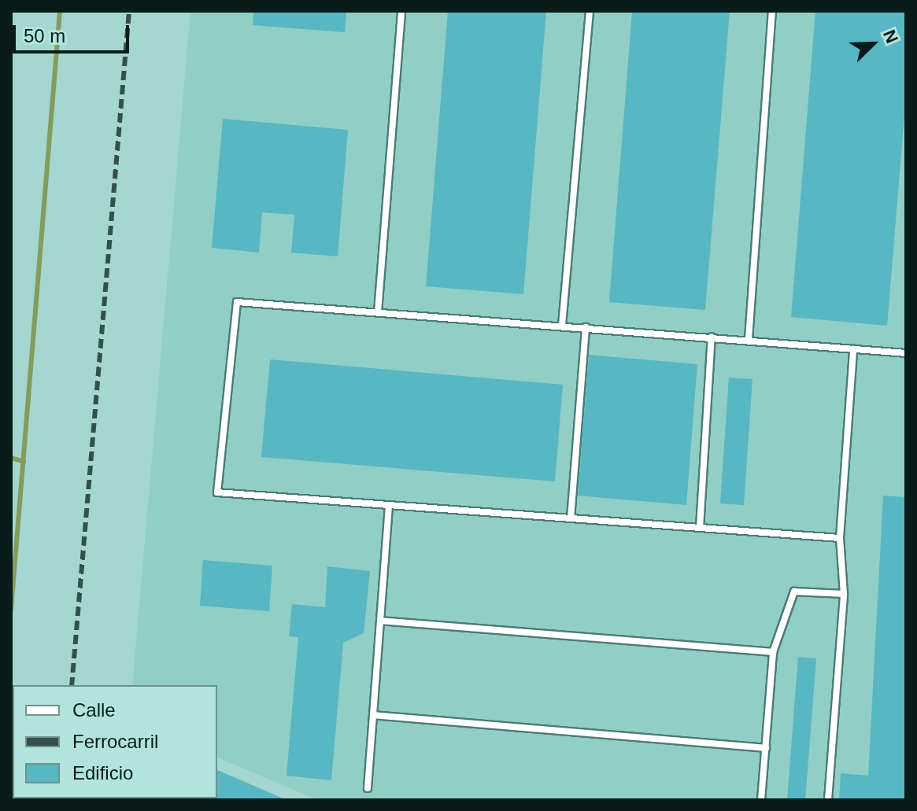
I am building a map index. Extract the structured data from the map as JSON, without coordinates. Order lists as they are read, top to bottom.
{
  "legend": ["Calle", "Ferrocarril", "Edificio"],
  "scale_bar": "50 m",
  "north": "top right"
}
